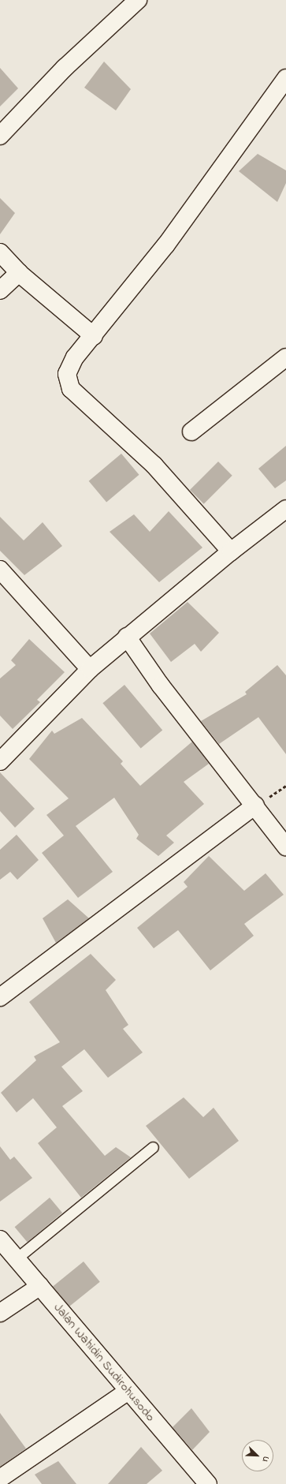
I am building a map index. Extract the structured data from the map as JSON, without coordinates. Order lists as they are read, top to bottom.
{
  "streets": {
    "main road": ["Jalan Wahidin Sudirohusodo"]
  },
  "north": "bottom right"
}
